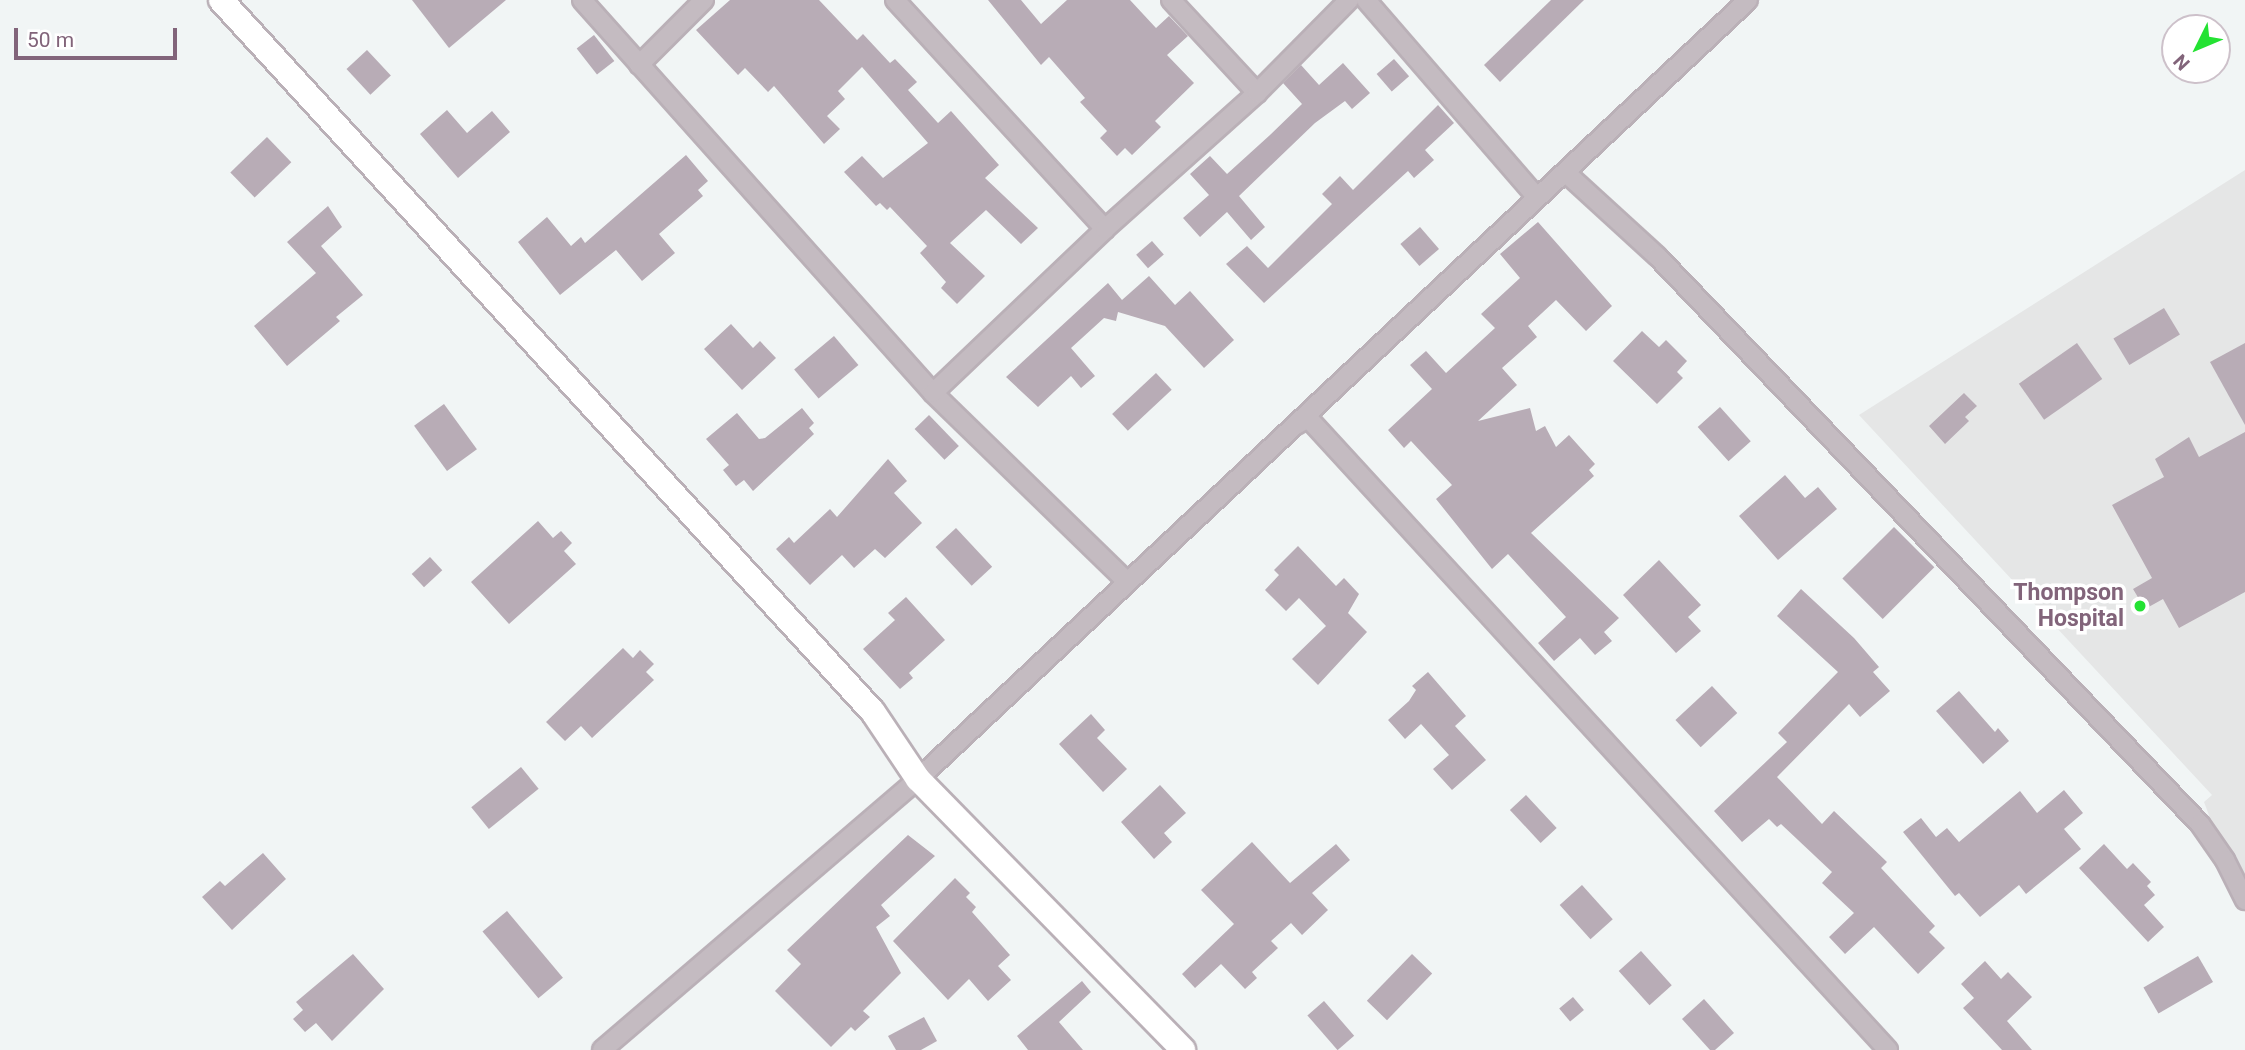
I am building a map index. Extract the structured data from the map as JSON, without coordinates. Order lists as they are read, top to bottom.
{
  "places": ["Thompson Hospital"],
  "scale_bar": "50 m",
  "north": "bottom left"
}
